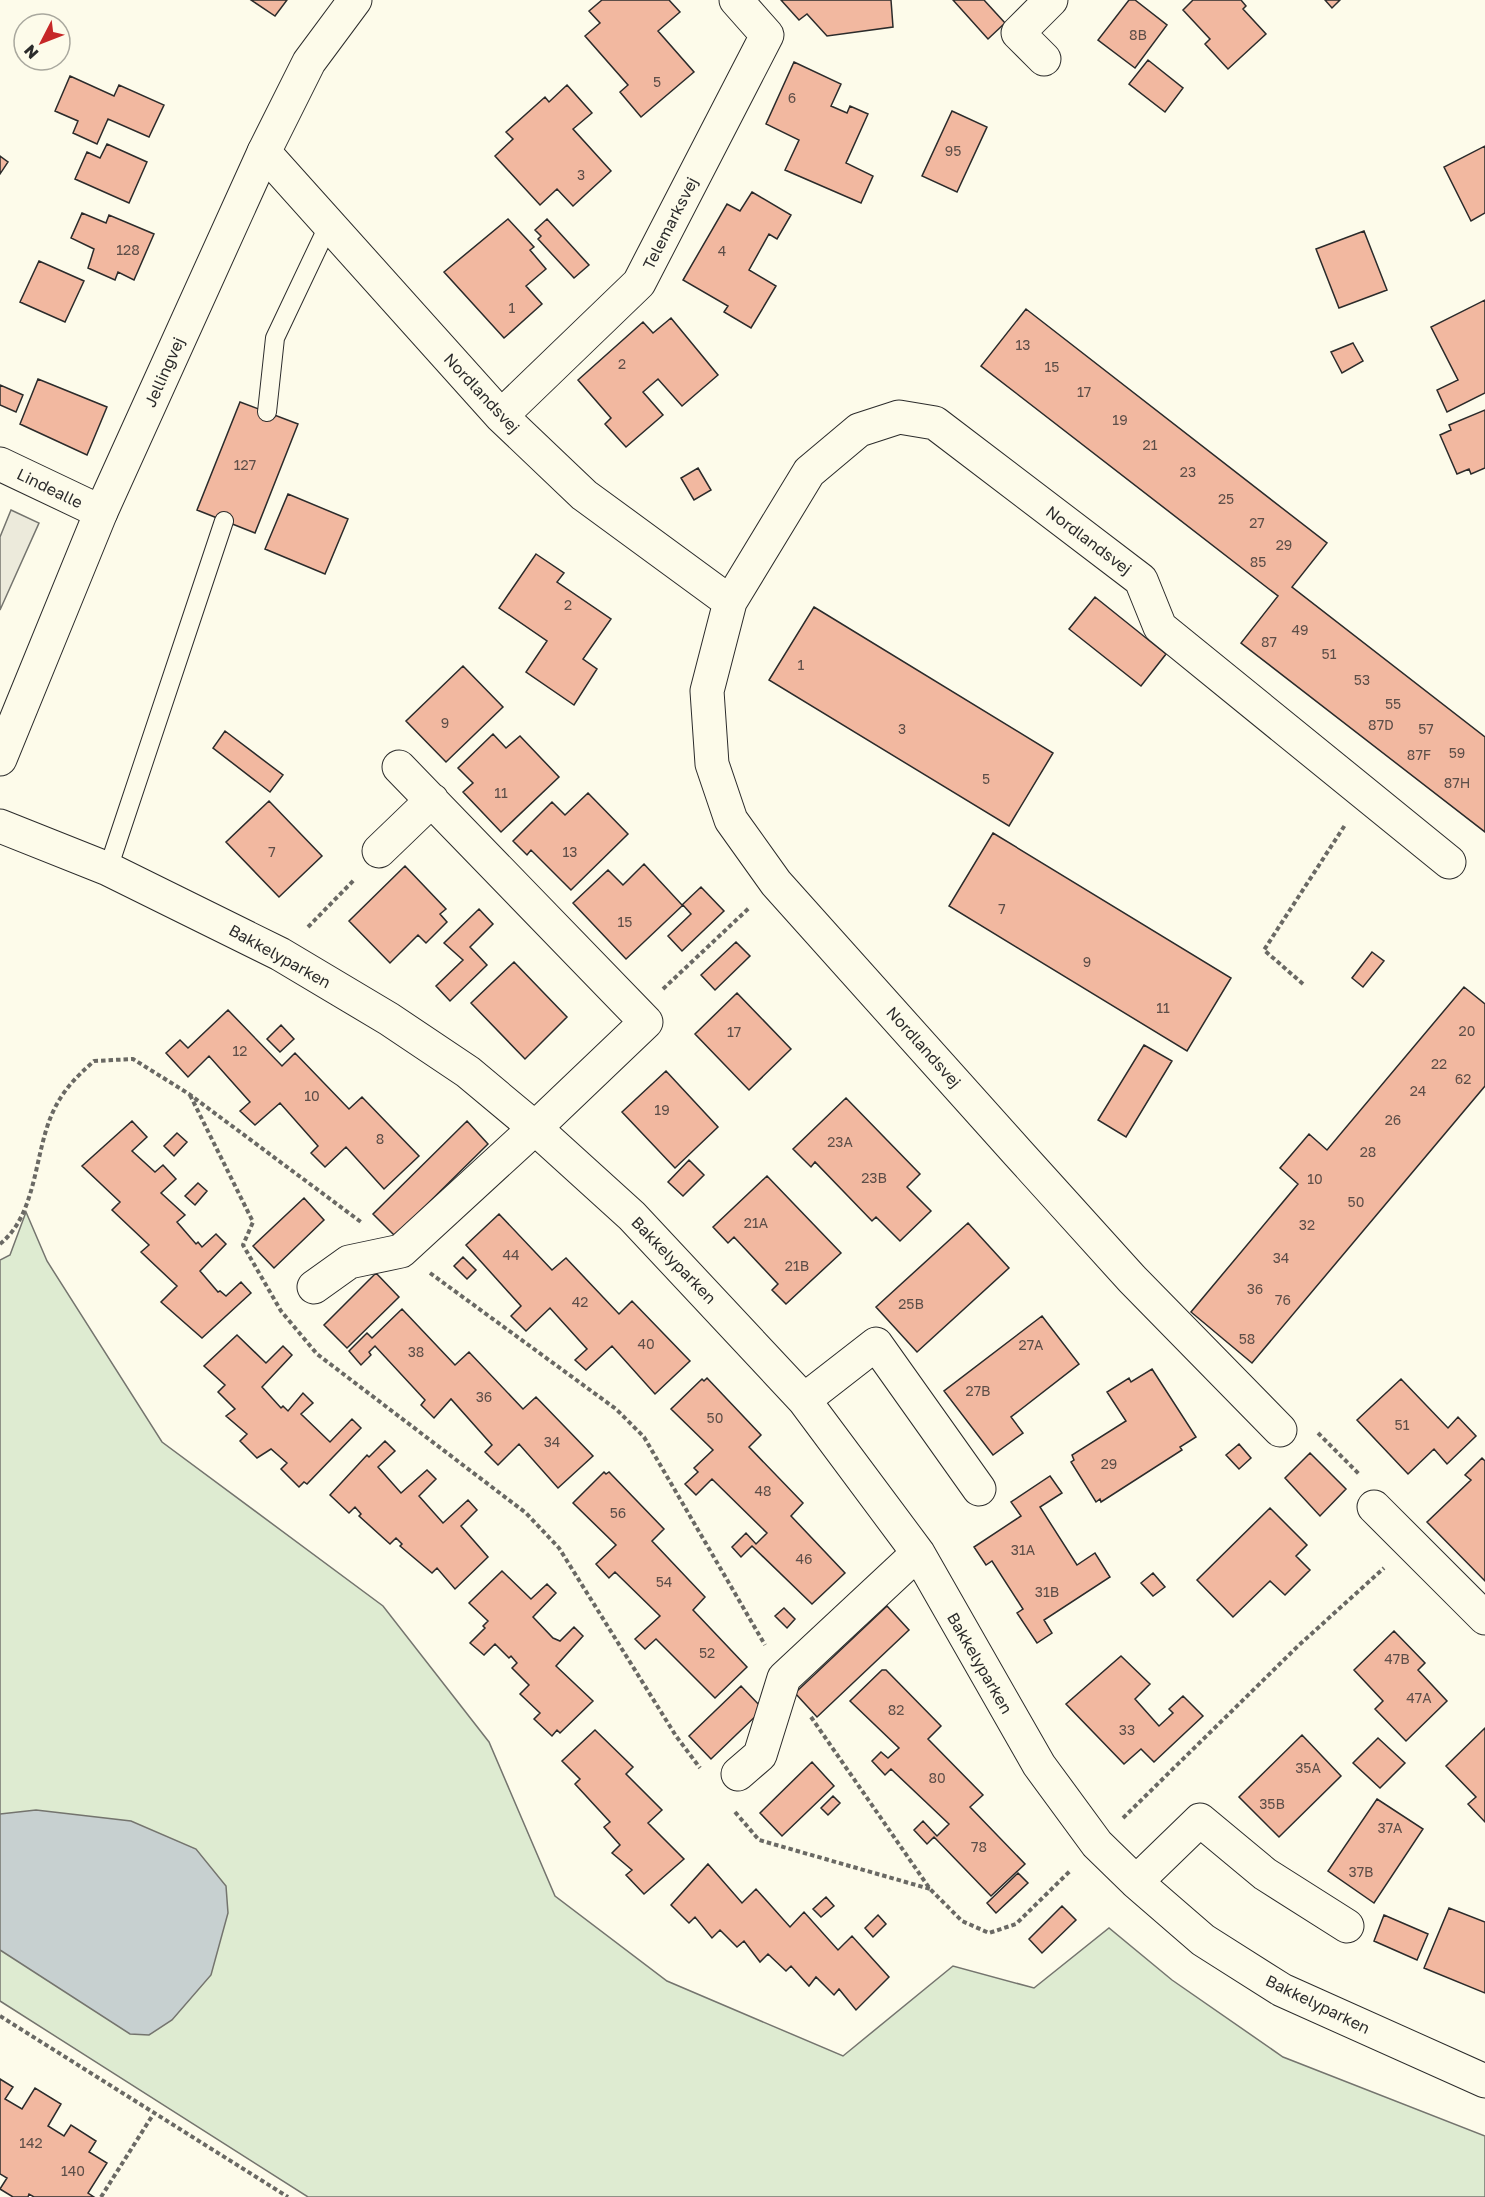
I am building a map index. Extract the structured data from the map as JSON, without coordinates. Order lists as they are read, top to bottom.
{
  "streets": {
    "street": [
      "Telemarksvej",
      "Jellingvej",
      "Nordlandsvej",
      "Lindealle",
      "Bakkelyparken"
    ]
  },
  "crossings": [
    ["Telemarksvej", "Nordlandsvej"],
    ["Jellingvej", "Nordlandsvej"],
    ["Jellingvej", "Lindealle"]
  ],
  "house_numbers": [
    "8B",
    "5",
    "6",
    "95",
    "3",
    "128",
    "4",
    "1",
    "13",
    "2",
    "15",
    "17",
    "19",
    "21",
    "127",
    "23",
    "25",
    "27",
    "29",
    "85",
    "2",
    "49",
    "87",
    "51",
    "1",
    "53",
    "55",
    "9",
    "87D",
    "3",
    "57",
    "59",
    "87F",
    "5",
    "87H",
    "11",
    "7",
    "13",
    "7",
    "15",
    "9",
    "11",
    "20",
    "17",
    "12",
    "22",
    "62",
    "24",
    "10",
    "19",
    "26",
    "8",
    "23A",
    "28",
    "23B",
    "10",
    "50",
    "21A",
    "32",
    "44",
    "34",
    "21B",
    "36",
    "76",
    "42",
    "25B",
    "58",
    "40",
    "27A",
    "38",
    "27B",
    "36",
    "50",
    "51",
    "34",
    "29",
    "48",
    "56",
    "31A",
    "46",
    "54",
    "31B",
    "52",
    "47B",
    "47A",
    "82",
    "33",
    "35A",
    "80",
    "35B",
    "37A",
    "78",
    "37B",
    "142",
    "140"
  ],
  "north": "bottom left"
}
